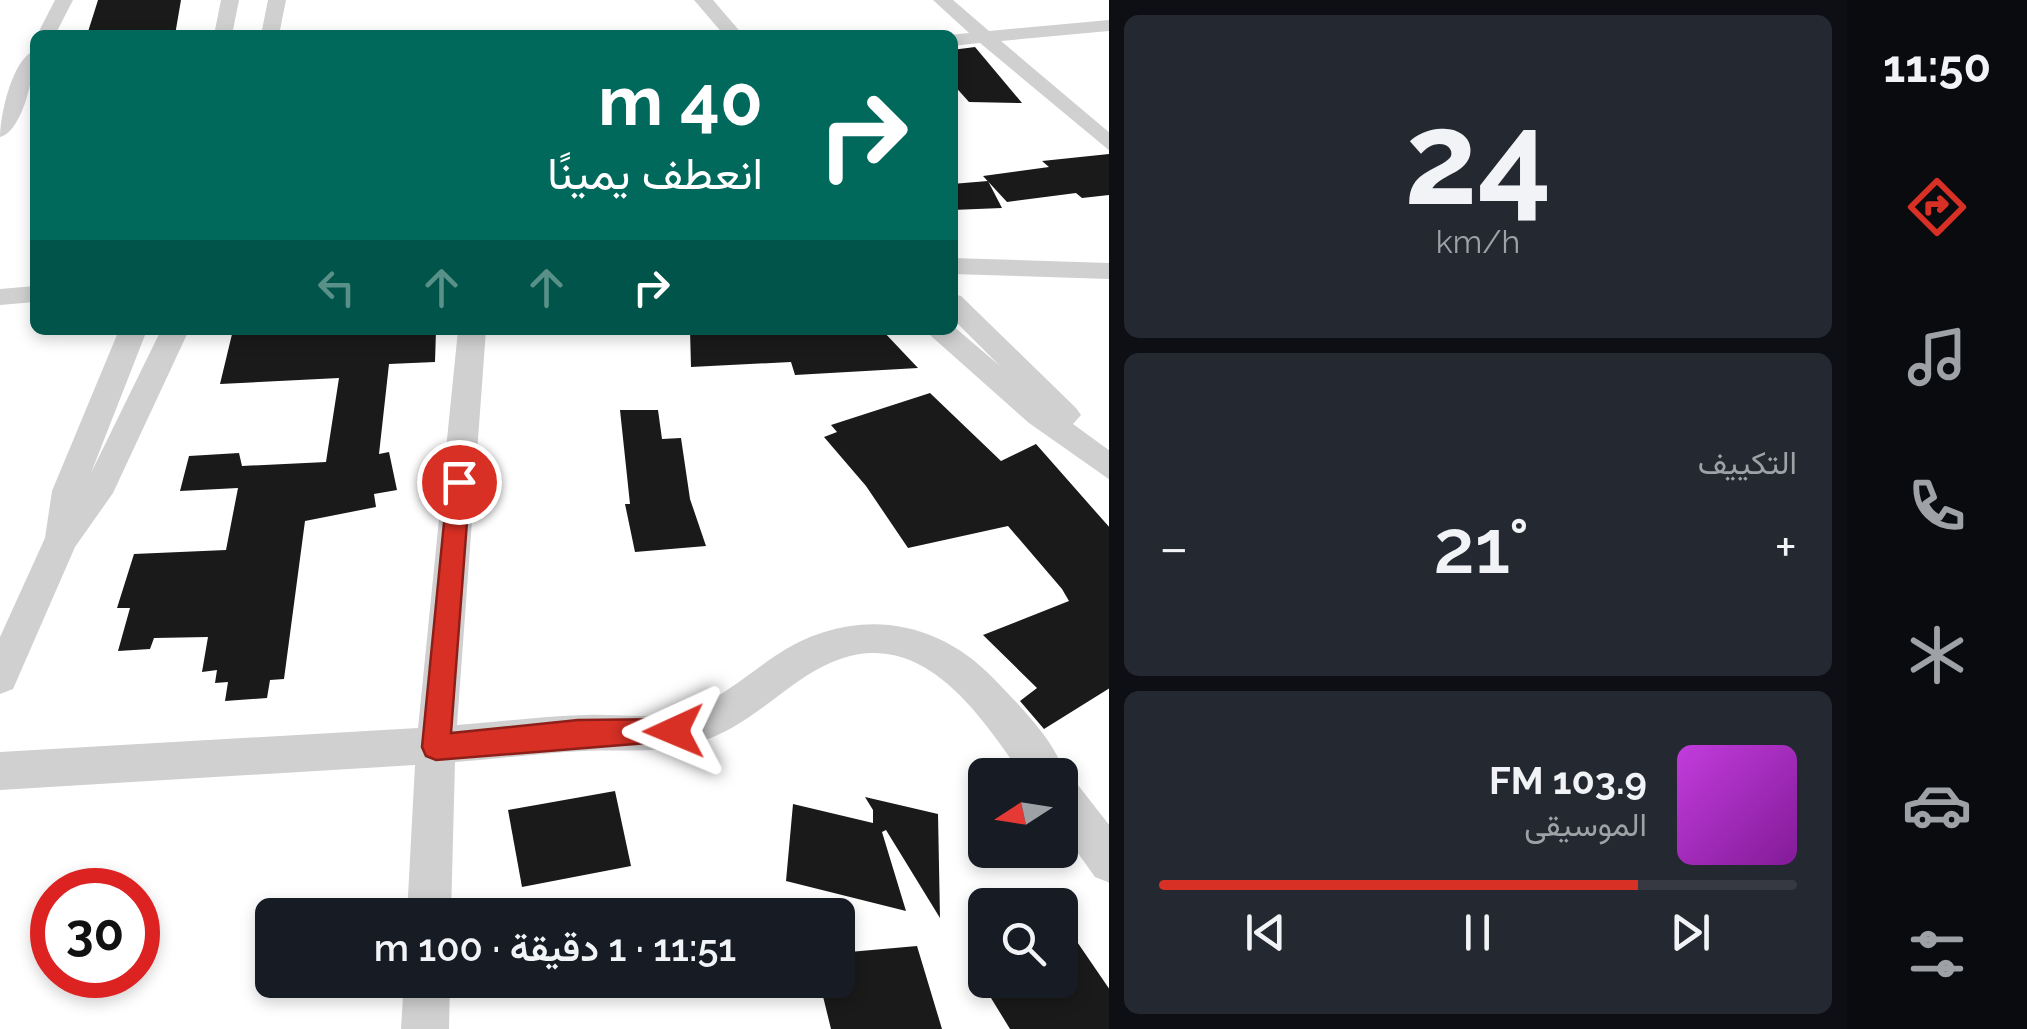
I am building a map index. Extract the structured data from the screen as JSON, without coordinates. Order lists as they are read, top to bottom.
{
  "north": "left",
  "page": {
    "tabs": "11:50",
    "tile": [
      ["24", "km/h"],
      "التكييف"
    ],
    "turn": ["40 m", "انعطف يمينًا"],
    "heat": ["−", "21°", "+"],
    "song": ["103.9 FM", "الموسيقى"],
    "limit": "30",
    "trip": "11:51 · 1 دقيقة · 100 m"
  }
}
